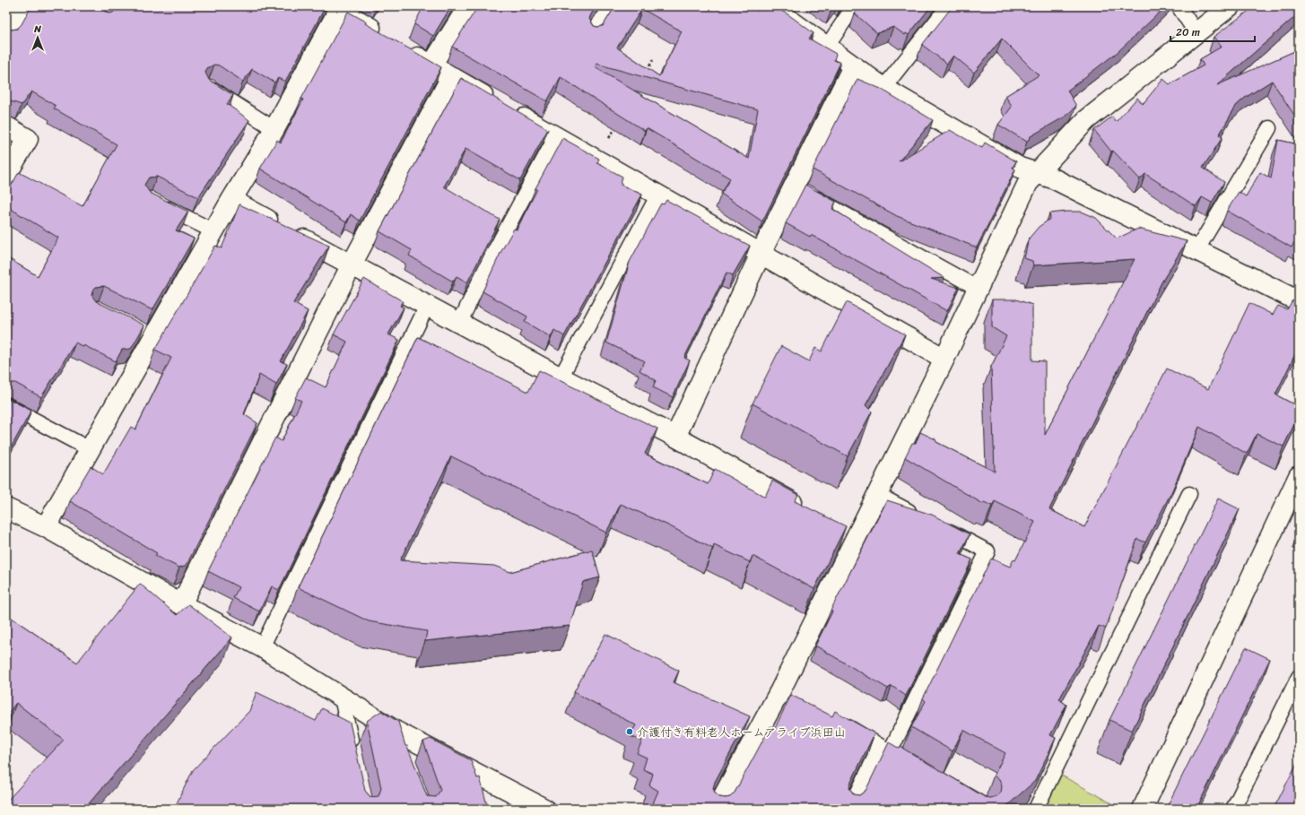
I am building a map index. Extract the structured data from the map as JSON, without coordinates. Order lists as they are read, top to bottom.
{
  "places": ["介護付き有料老人ホームアライブ浜田山"],
  "scale_bar": "20 m",
  "north": "top"
}
